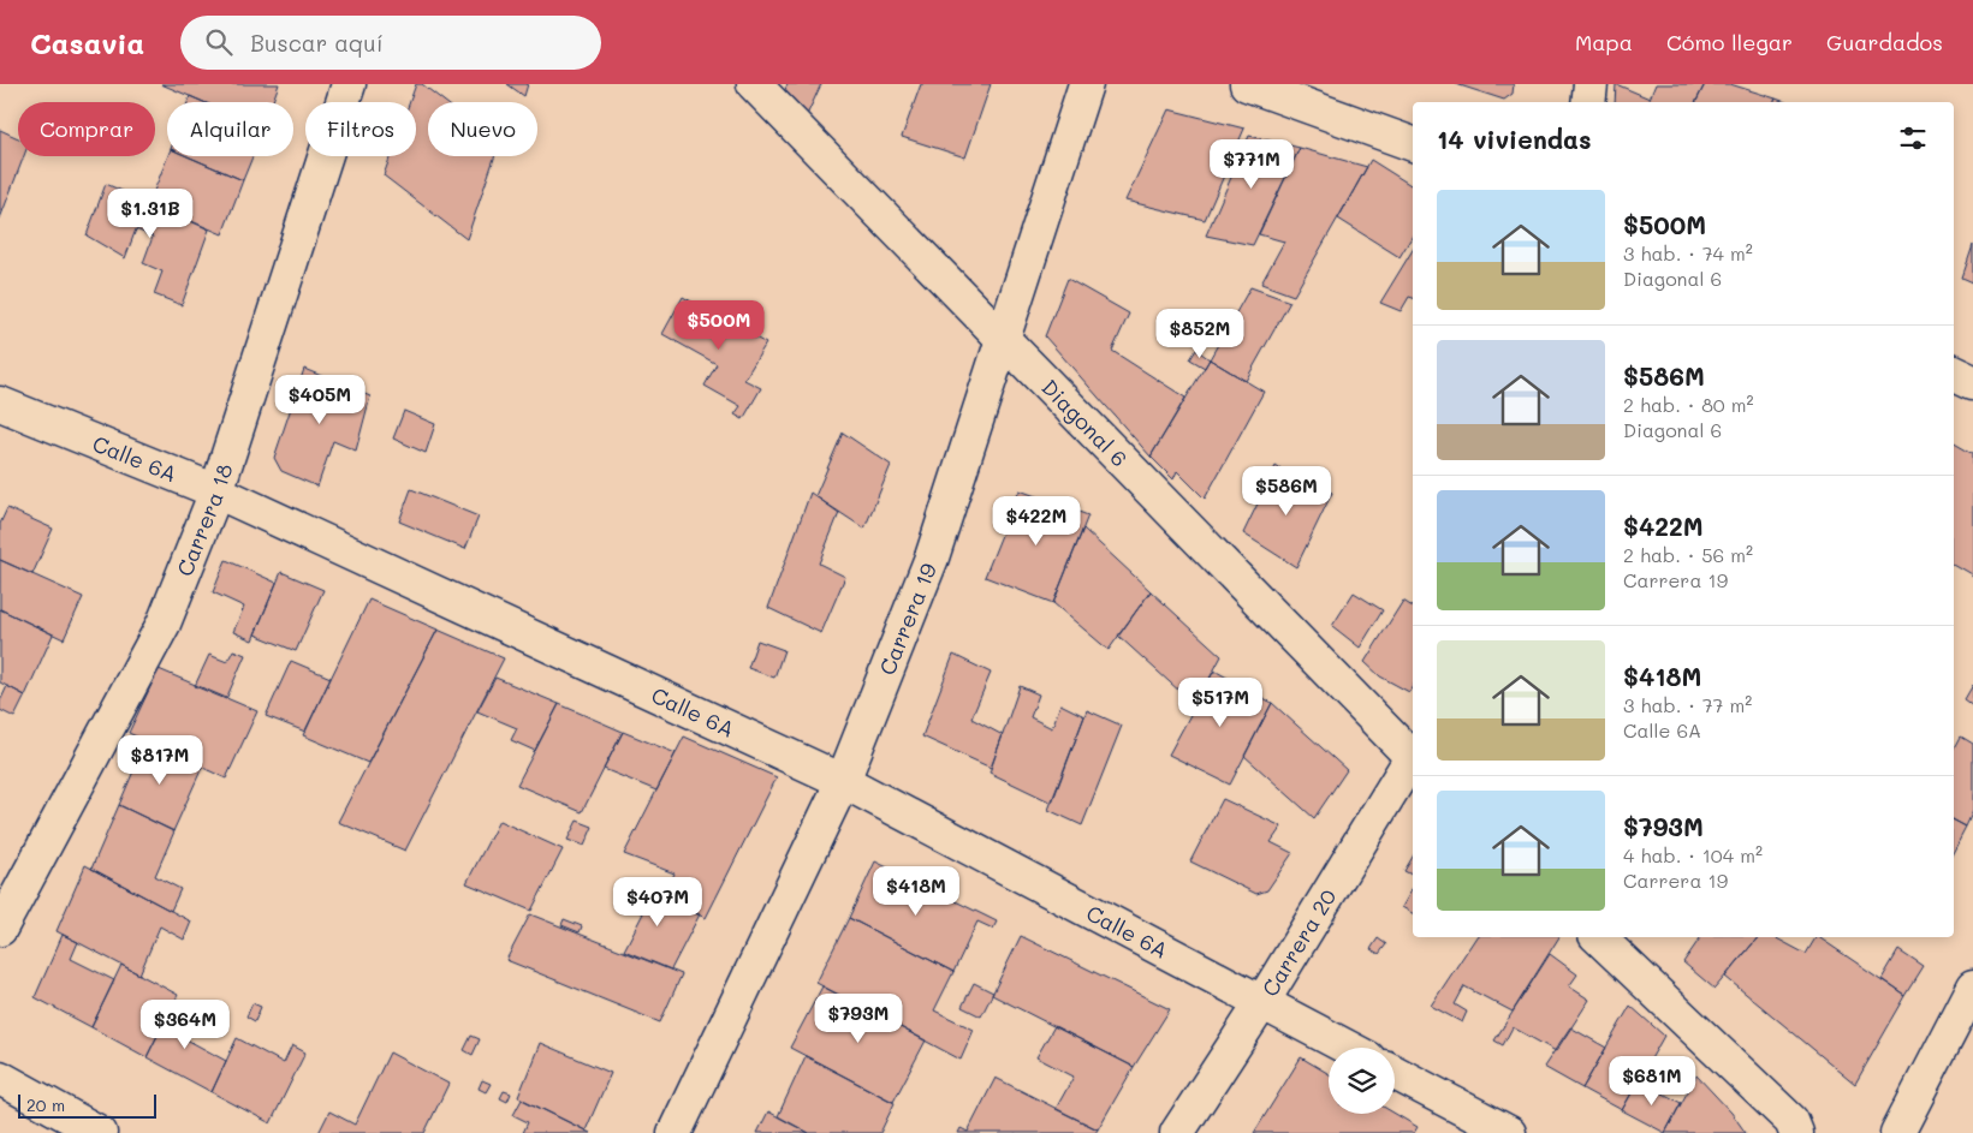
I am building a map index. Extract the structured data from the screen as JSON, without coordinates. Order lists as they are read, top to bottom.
{
  "streets": {
    "street": [
      "Diagonal 6",
      "Calle 6A",
      "Carrera 18",
      "Carrera 19",
      "Carrera 20"
    ]
  },
  "crossings": [
    ["Diagonal 6", "Carrera 19"],
    ["Calle 6A", "Carrera 18"],
    ["Calle 6A", "Carrera 19"],
    ["Calle 6A", "Carrera 20"]
  ],
  "scale_bar": "20 m",
  "page": {
    "header": "Casavia",
    "search": "Buscar aquí",
    "nav": ["Mapa", "Cómo llegar", "Guardados"],
    "chip": [
      "Comprar",
      "Alquilar",
      "Filtros",
      "Nuevo"
    ],
    "heading": "14 viviendas",
    "price": [
      "$771M",
      "$1.31B",
      "$500M",
      "$852M",
      "$405M",
      "$586M",
      "$422M",
      "$517M",
      "$817M",
      "$418M",
      "$407M",
      "$793M",
      "$364M",
      "$681M"
    ],
    "list": [
      {
        "name": "$500M",
        "note": "3 hab. · 74 m² · Diagonal 6"
      },
      {
        "name": "$586M",
        "note": "2 hab. · 80 m² · Diagonal 6"
      },
      {
        "name": "$422M",
        "note": "2 hab. · 56 m² · Carrera 19"
      },
      {
        "name": "$418M",
        "note": "3 hab. · 77 m² · Calle 6A"
      },
      {
        "name": "$793M",
        "note": "4 hab. · 104 m² · Carrera 19"
      }
    ],
    "scale": "20 m"
  }
}
